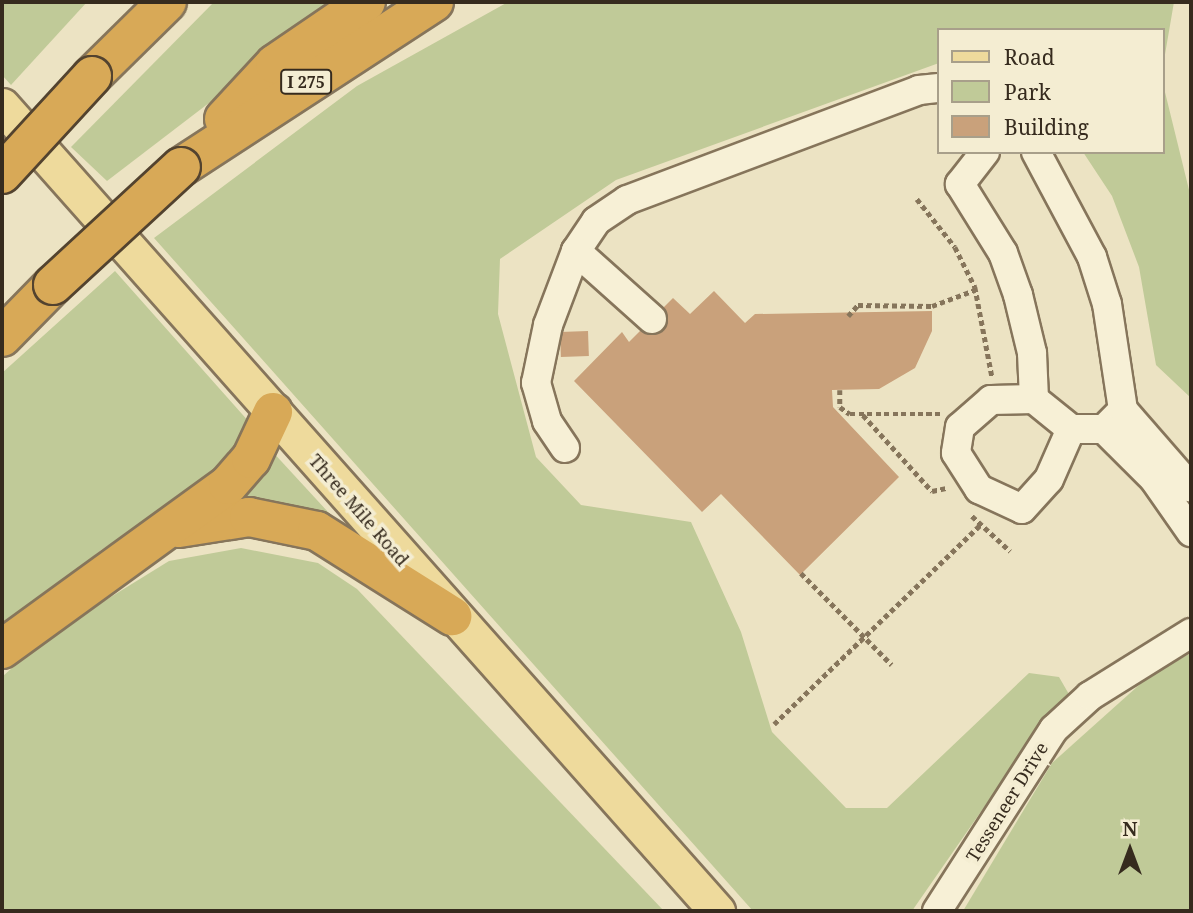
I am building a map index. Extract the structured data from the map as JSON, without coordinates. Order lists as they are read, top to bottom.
{
  "streets": {
    "highway": ["I 275"],
    "main road": ["Three Mile Road"],
    "street": ["Tesseneer Drive"]
  },
  "legend": ["Road", "Park", "Building"],
  "north": "top"
}
